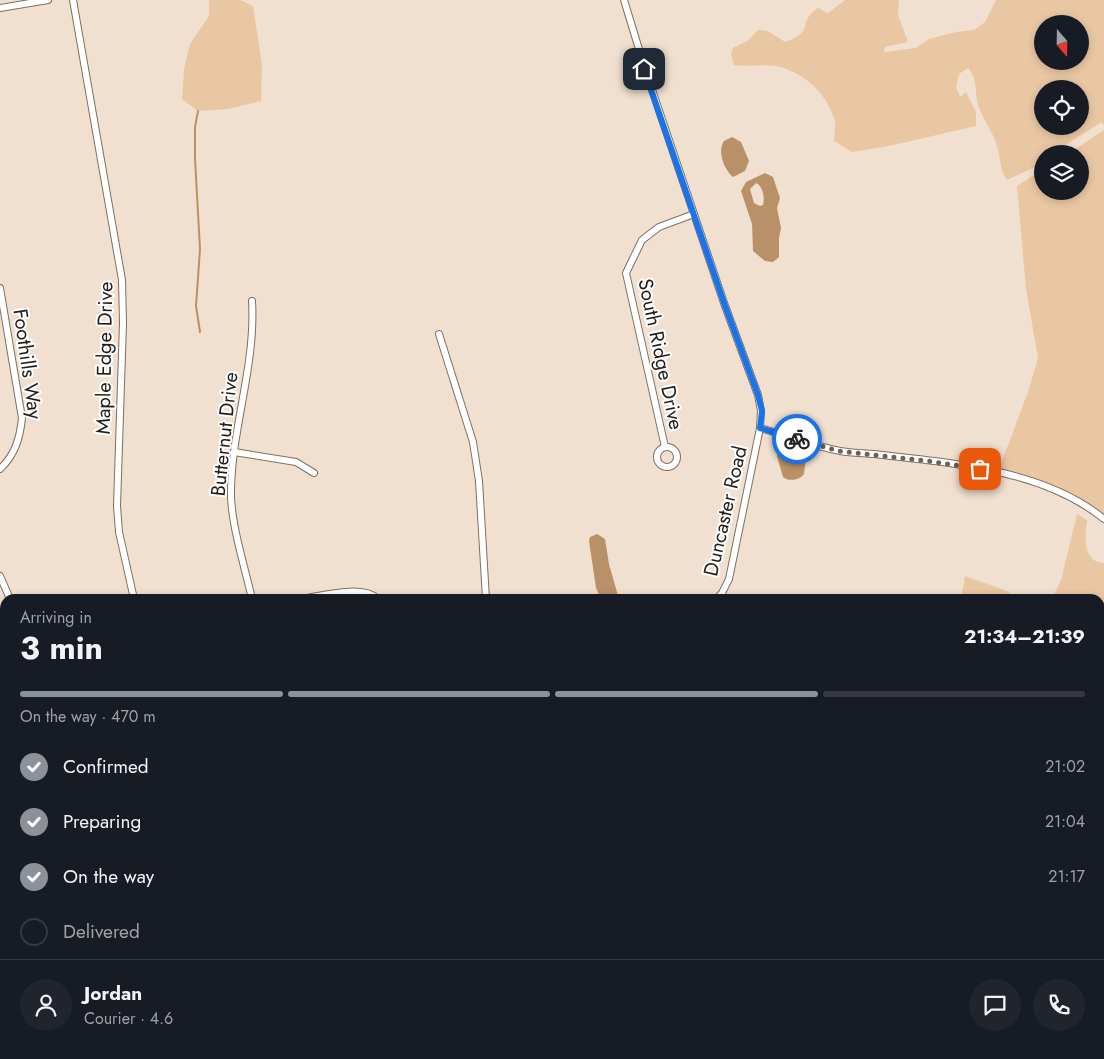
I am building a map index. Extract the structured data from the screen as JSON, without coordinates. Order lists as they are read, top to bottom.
{
  "streets": {
    "street": [
      "South Ridge Drive",
      "Maple Edge Drive",
      "Foothills Way",
      "Butternut Drive",
      "Duncaster Road"
    ]
  },
  "crossings": [
    ["South Ridge Drive", "Duncaster Road"]
  ],
  "north": "bottom",
  "page": {
    "heading": ["3 min", "Arriving in", "21:34–21:39"],
    "panel": ["Jordan", "Courier · 4.6"],
    "bar": "On the way · 470 m",
    "list": [
      ["Confirmed", "21:02"],
      ["Preparing", "21:04"],
      ["On the way", "21:17"],
      "Delivered"
    ]
  }
}
